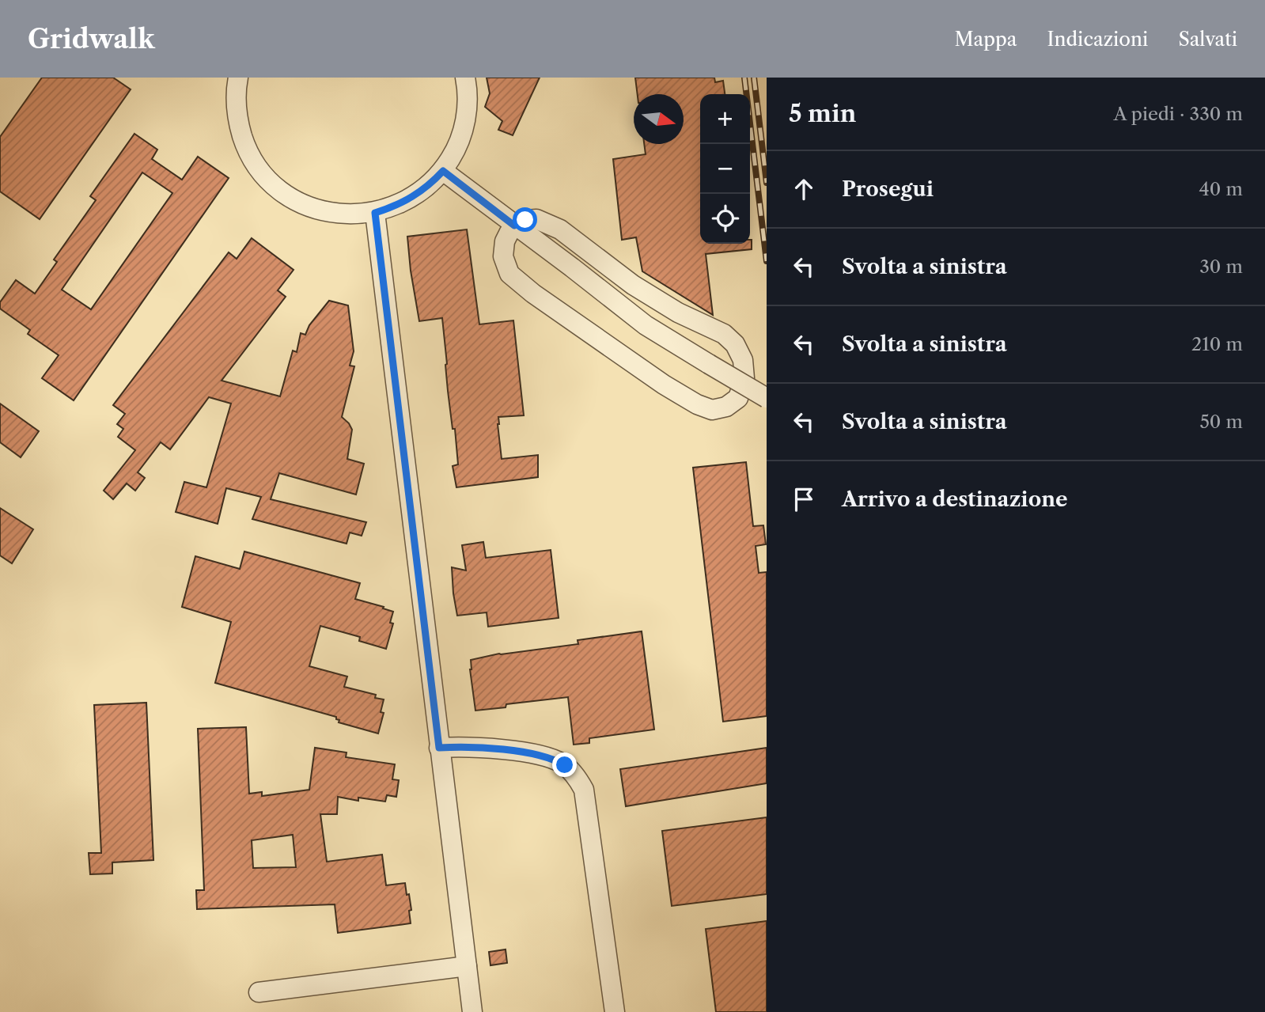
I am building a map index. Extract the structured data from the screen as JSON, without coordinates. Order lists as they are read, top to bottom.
{
  "north": "right",
  "page": {
    "header": "Gridwalk",
    "nav": ["Mappa", "Indicazioni", "Salvati"],
    "heading": ["5 min", "A piedi · 330 m"],
    "map_buttons": ["+", "−"],
    "list": [
      ["Prosegui", "40 m"],
      ["Svolta a sinistra", "30 m"],
      ["Svolta a sinistra", "210 m"],
      ["Svolta a sinistra", "50 m"],
      "Arrivo a destinazione"
    ]
  }
}
